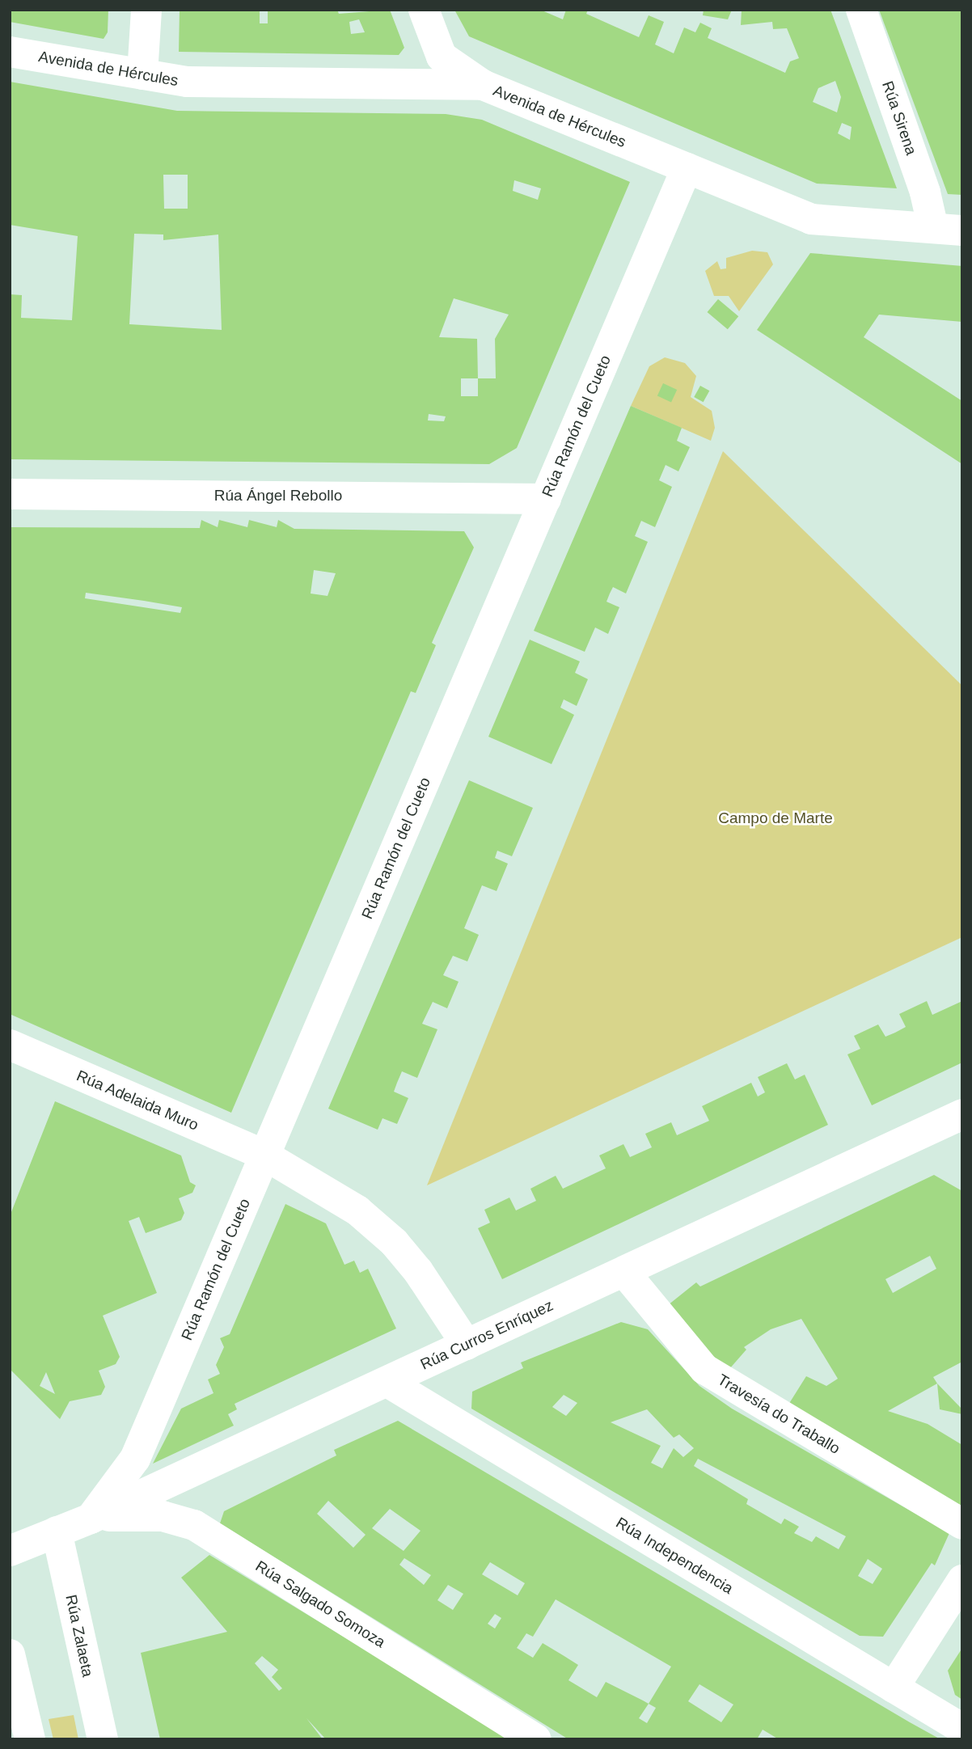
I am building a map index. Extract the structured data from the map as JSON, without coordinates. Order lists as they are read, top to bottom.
{
  "streets": {
    "street": [
      "Avenida de Hércules",
      "Rúa Sirena",
      "Rúa Ramón del Cueto",
      "Rúa Ángel Rebollo",
      "Rúa Adelaida Muro",
      "Rúa Curros Enríquez",
      "Travesía do Traballo",
      "Rúa Independencia",
      "Rúa Salgado Somoza",
      "Rúa Zalaeta"
    ]
  },
  "crossings": [
    ["Avenida de Hércules", "Rúa Sirena"],
    ["Avenida de Hércules", "Rúa Ramón del Cueto"],
    ["Rúa Ramón del Cueto", "Rúa Ángel Rebollo"],
    ["Rúa Ramón del Cueto", "Rúa Adelaida Muro"],
    ["Rúa Ramón del Cueto", "Rúa Curros Enríquez"],
    ["Rúa Ramón del Cueto", "Rúa Salgado Somoza"],
    ["Rúa Adelaida Muro", "Rúa Curros Enríquez"],
    ["Rúa Curros Enríquez", "Travesía do Traballo"],
    ["Rúa Curros Enríquez", "Rúa Independencia"],
    ["Rúa Curros Enríquez", "Rúa Salgado Somoza"],
    ["Rúa Curros Enríquez", "Rúa Zalaeta"]
  ],
  "parks": ["Campo de Marte"]
}
